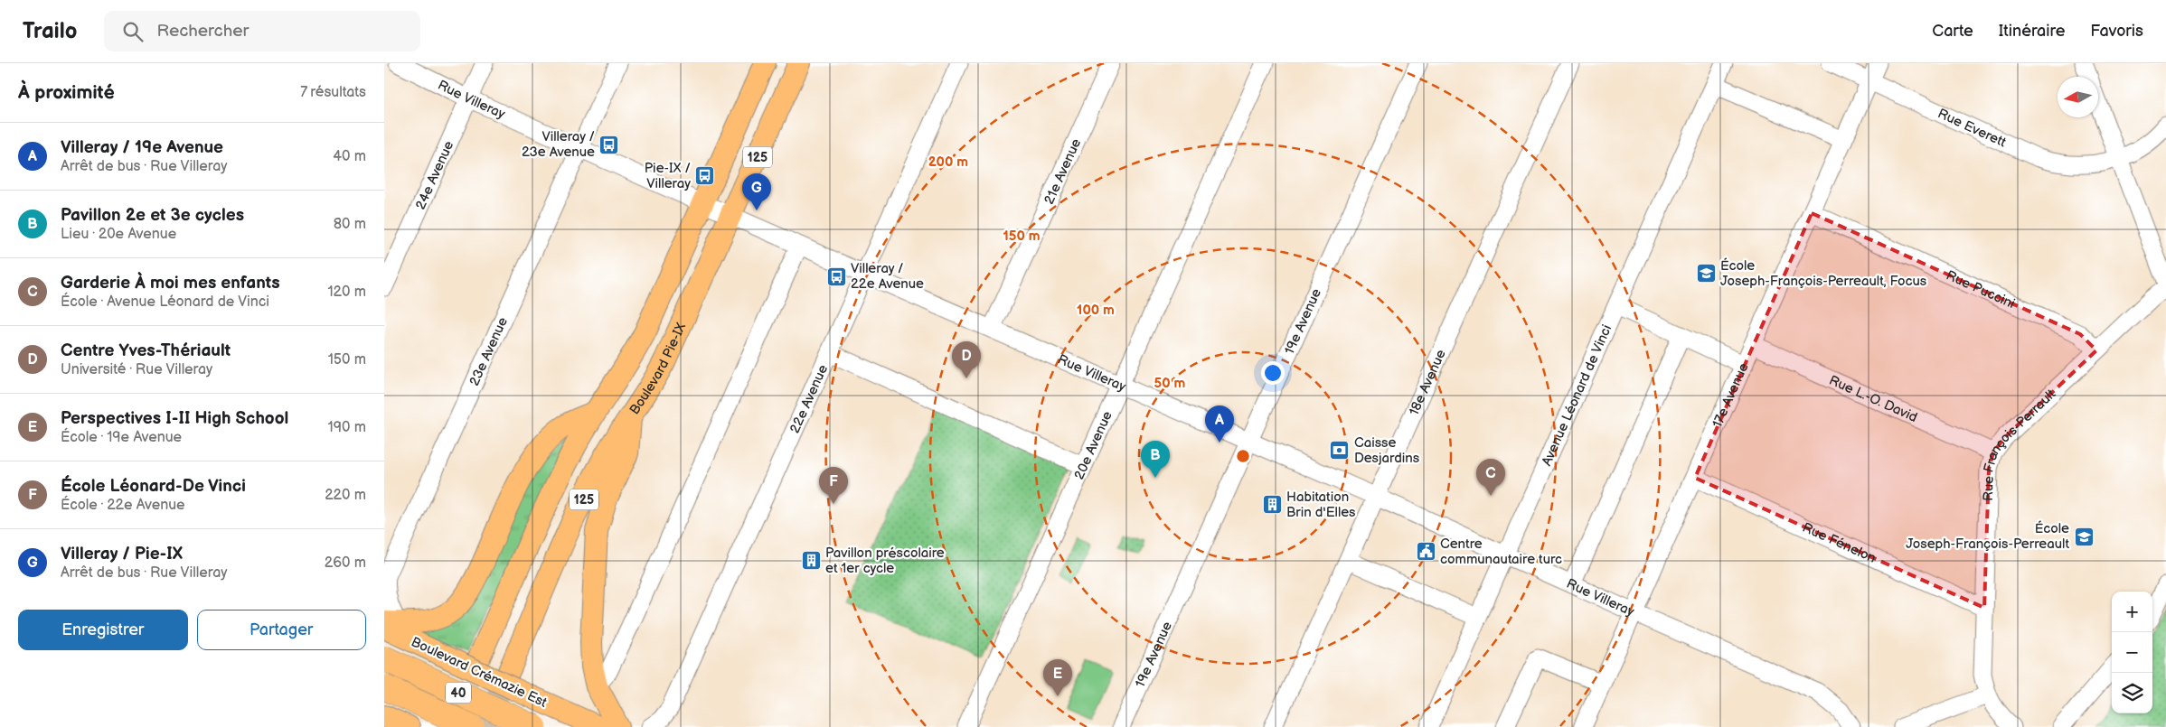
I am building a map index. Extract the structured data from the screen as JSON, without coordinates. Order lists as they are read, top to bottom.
{
  "streets": {
    "highway": ["40"],
    "main road": ["125", "Boulevard Pie-IX", "Boulevard Crémazie Est"],
    "street": [
      "Rue Villeray",
      "Rue Everett",
      "21e Avenue",
      "24e Avenue",
      "Rue Puccini",
      "19e Avenue",
      "23e Avenue",
      "18e Avenue",
      "Avenue Léonard de Vinci",
      "17e Avenue",
      "22e Avenue",
      "Rue L.-O. David",
      "20e Avenue",
      "Rue François-Perrault",
      "Rue Fénelon"
    ]
  },
  "crossings": [
    ["Rue Villeray", "21e Avenue"],
    ["Rue Villeray", "24e Avenue"],
    ["Rue Villeray", "19e Avenue"],
    ["Rue Villeray", "23e Avenue"],
    ["Rue Villeray", "Boulevard Pie-IX"],
    ["Rue Villeray", "18e Avenue"],
    ["Rue Villeray", "Avenue Léonard de Vinci"],
    ["Rue Villeray", "17e Avenue"],
    ["Rue Villeray", "22e Avenue"],
    ["Rue Villeray", "20e Avenue"],
    ["Rue Everett", "17e Avenue"],
    ["Rue Puccini", "17e Avenue"],
    ["Rue Puccini", "Rue François-Perrault"],
    ["23e Avenue", "Boulevard Crémazie Est"],
    ["Boulevard Pie-IX", "Boulevard Crémazie Est"],
    ["17e Avenue", "Rue L.-O. David"],
    ["17e Avenue", "Rue Fénelon"],
    ["Rue L.-O. David", "Rue François-Perrault"],
    ["Rue François-Perrault", "Rue Fénelon"]
  ],
  "places": {
    "bus stop": ["Villeray / 23e Avenue", "Pie-IX / Villeray", "Villeray / 22e Avenue"],
    "school or university": ["École Joseph-François-Perreault, Focus", "École Joseph-François-Perreault"],
    "bank": ["Caisse Desjardins"],
    "building": ["Habitation Brin d'Elles", "Pavillon préscolaire et 1er cycle"],
    "public building": ["Centre communautaire turc"]
  },
  "north": "left",
  "page": {
    "header": "Trailo",
    "search": "Rechercher",
    "nav": ["Carte", "Itinéraire", "Favoris"],
    "heading": ["À proximité", "7 résultats"],
    "list": [
      {
        "mark": "A",
        "name": "Villeray / 19e Avenue",
        "note": "Arrêt de bus · Rue Villeray",
        "value": "40 m"
      },
      {
        "mark": "B",
        "name": "Pavillon 2e et 3e cycles",
        "note": "Lieu · 20e Avenue",
        "value": "80 m"
      },
      {
        "mark": "C",
        "name": "Garderie À moi mes enfants",
        "note": "École · Avenue Léonard de Vinci",
        "value": "120 m"
      },
      {
        "mark": "D",
        "name": "Centre Yves-Thériault",
        "note": "Université · Rue Villeray",
        "value": "150 m"
      },
      {
        "mark": "E",
        "name": "Perspectives I-II High School",
        "note": "École · 19e Avenue",
        "value": "190 m"
      },
      {
        "mark": "F",
        "name": "École Léonard-De Vinci",
        "note": "École · 22e Avenue",
        "value": "220 m"
      },
      {
        "mark": "G",
        "name": "Villeray / Pie-IX",
        "note": "Arrêt de bus · Rue Villeray",
        "value": "260 m"
      }
    ],
    "pins": [
      "G",
      "D",
      "A",
      "B",
      "C",
      "F",
      "E"
    ],
    "map_buttons": ["+", "−"],
    "buttons": ["Enregistrer", "Partager"]
  },
  "rings": [
    "200 m",
    "150 m",
    "100 m",
    "50 m"
  ]
}
